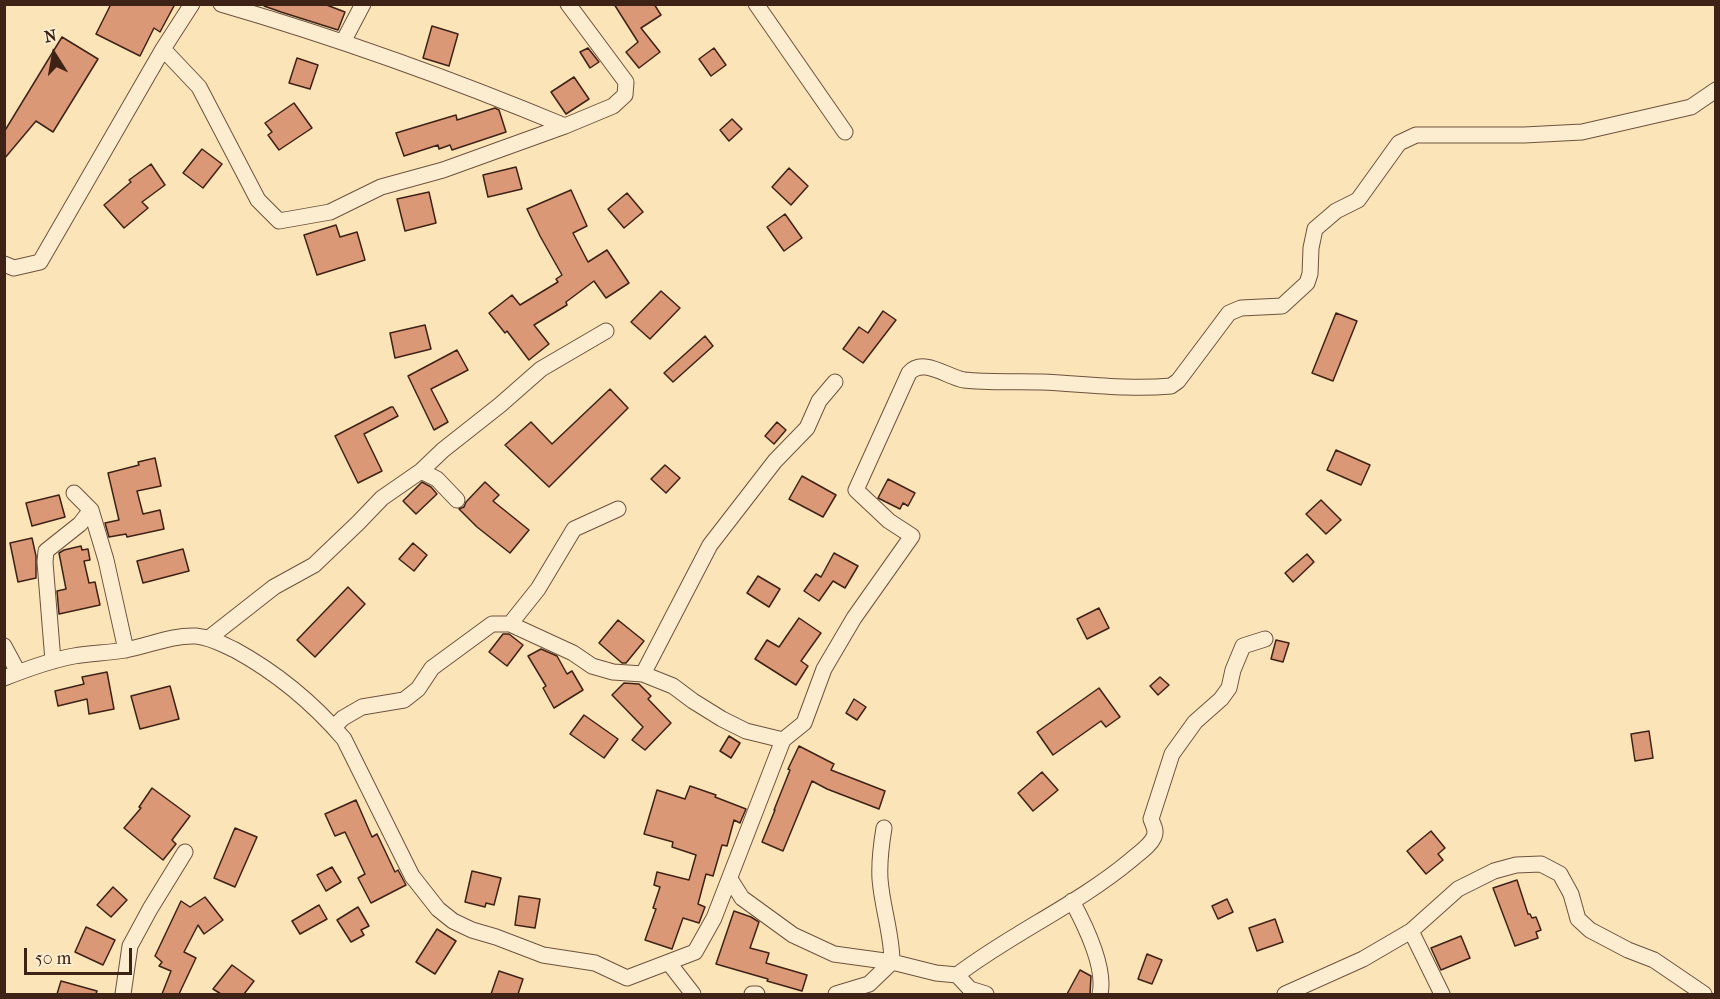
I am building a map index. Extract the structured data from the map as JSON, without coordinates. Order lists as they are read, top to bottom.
{
  "scale_bar": "50 m",
  "north": "top"
}
